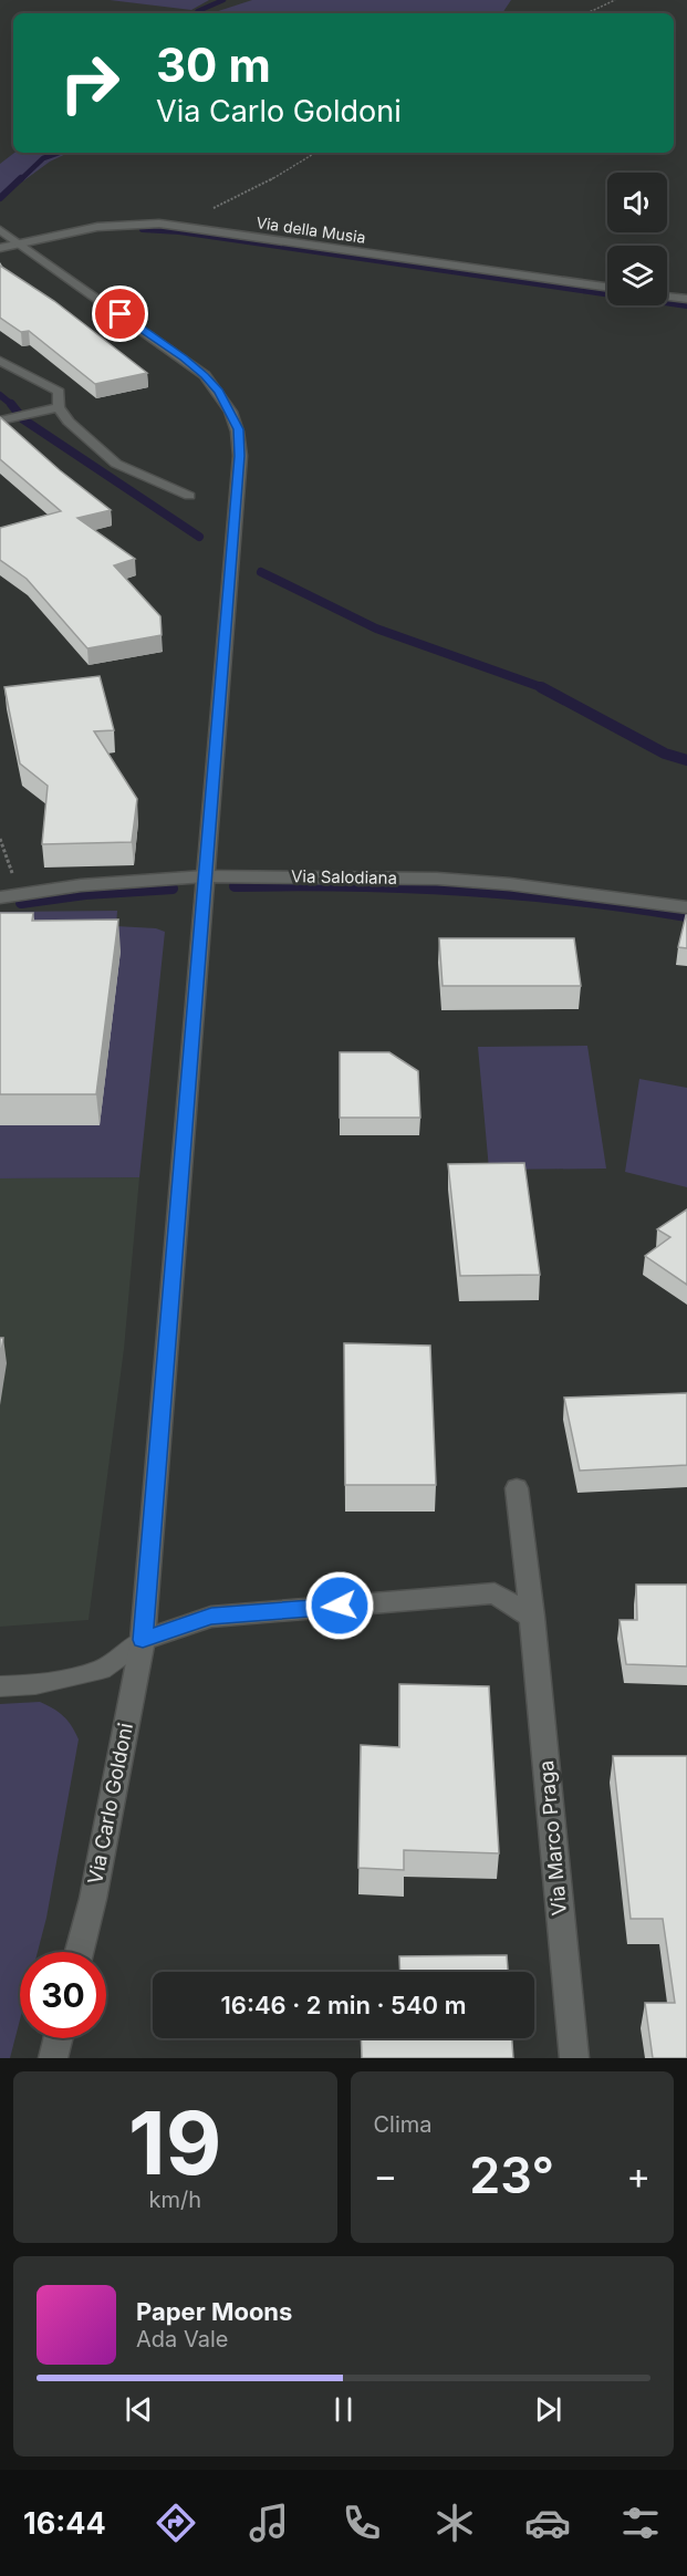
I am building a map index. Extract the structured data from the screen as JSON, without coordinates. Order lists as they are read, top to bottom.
{
  "streets": {
    "street": [
      "Via della Musia",
      "Via Salodiana",
      "Via Carlo Goldoni",
      "Via Marco Praga"
    ]
  },
  "crossings": [
    ["Via della Musia", "Via Carlo Goldoni"],
    ["Via Salodiana", "Via Carlo Goldoni"]
  ],
  "page": {
    "turn": ["30 m", "Via Carlo Goldoni"],
    "limit": "30",
    "trip": "16:46 · 2 min · 540 m",
    "tile": [
      ["19", "km/h"],
      "Clima"
    ],
    "heat": ["−", "23°", "+"],
    "song": ["Paper Moons", "Ada Vale"],
    "tabs": "16:44"
  }
}
